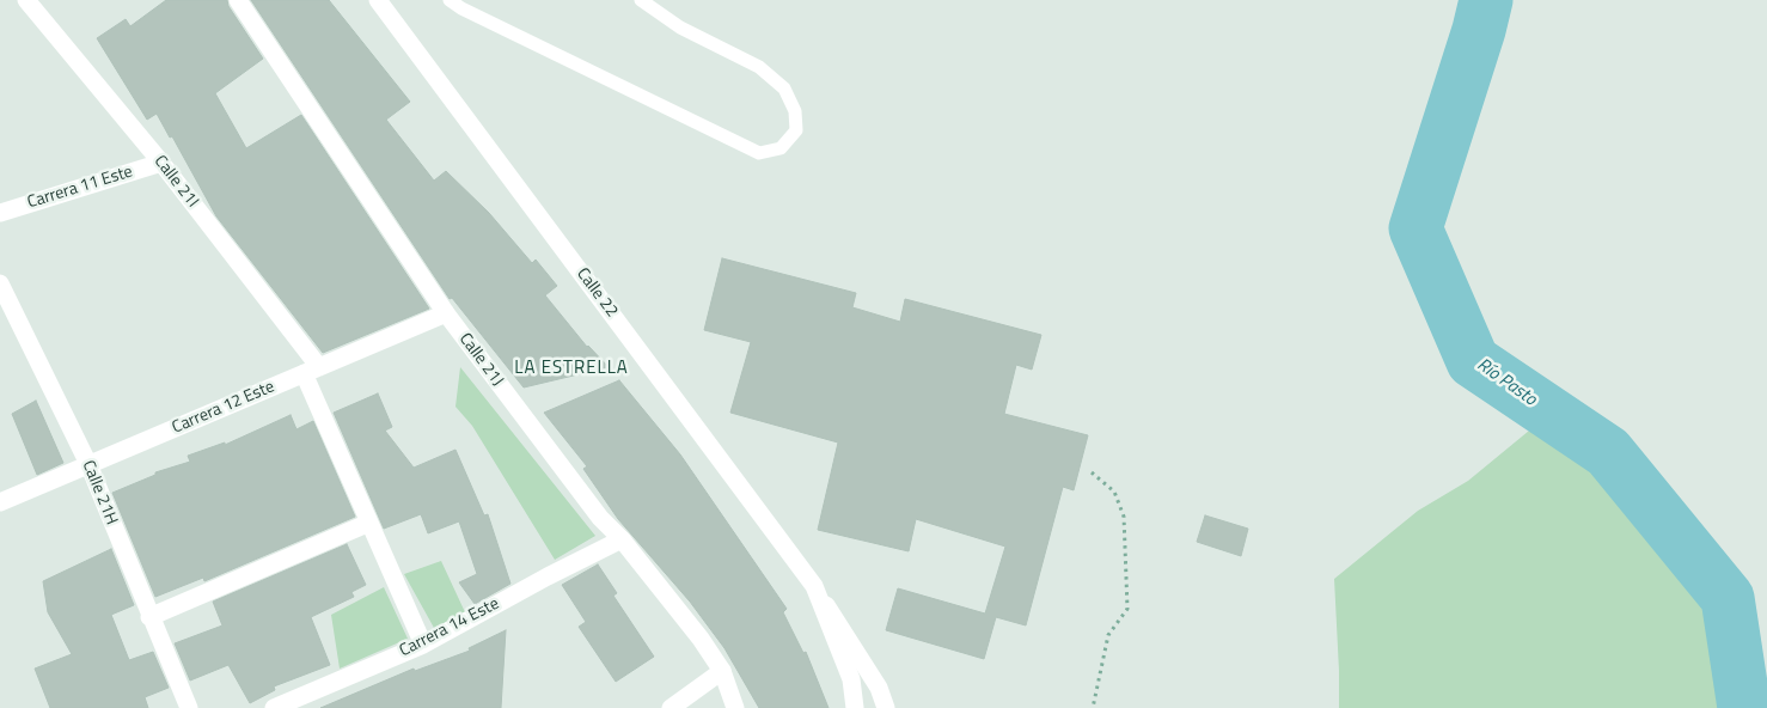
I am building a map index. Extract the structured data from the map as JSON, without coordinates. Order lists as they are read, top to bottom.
{
  "streets": {
    "street": [
      "Calle 21I",
      "Carrera 11 Este",
      "Calle 22",
      "Calle 21J",
      "Carrera 12 Este",
      "Calle 21H",
      "Carrera 14 Este"
    ]
  },
  "crossings": [
    ["Calle 21I", "Carrera 11 Este"],
    ["Calle 21I", "Carrera 12 Este"],
    ["Calle 21I", "Carrera 14 Este"],
    ["Calle 21J", "Carrera 12 Este"],
    ["Calle 21J", "Carrera 14 Este"],
    ["Carrera 12 Este", "Calle 21H"]
  ],
  "districts": ["LA ESTRELLA"],
  "water": ["Río Pasto"]
}
